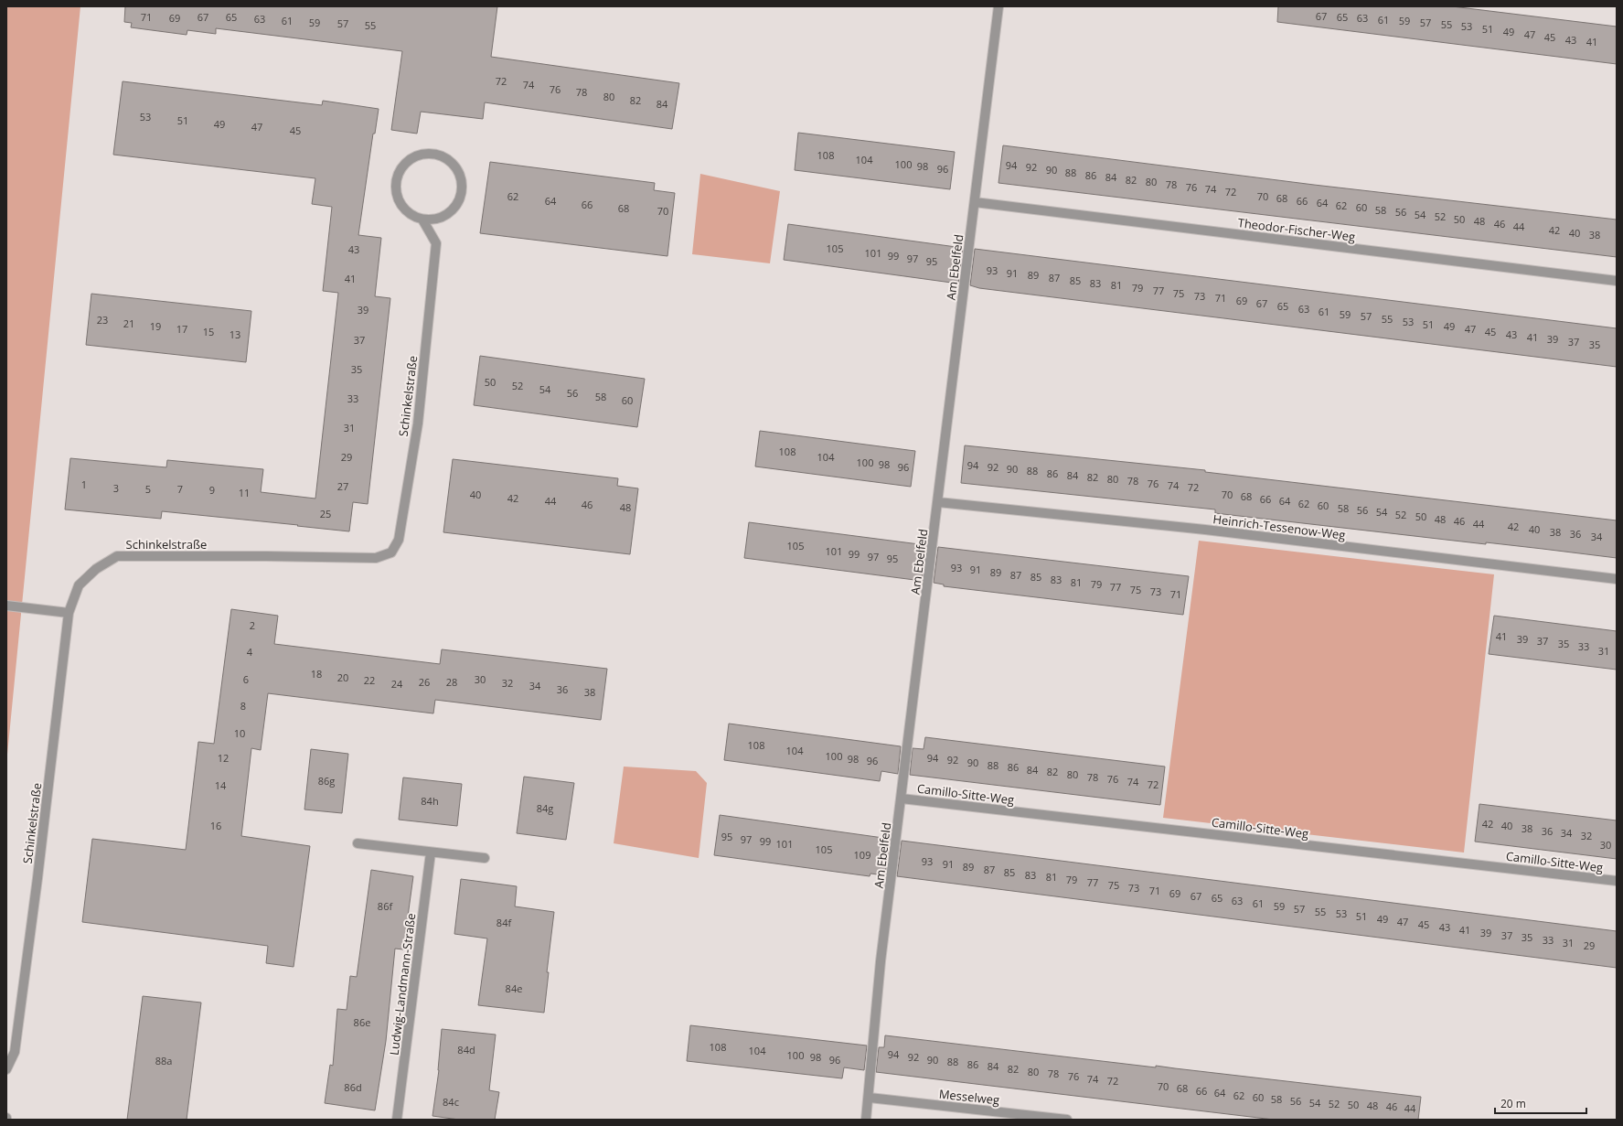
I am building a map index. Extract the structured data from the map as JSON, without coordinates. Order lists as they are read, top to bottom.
{
  "streets": {
    "street": [
      "Theodor-Fischer-Weg",
      "Am Ebelfeld",
      "Schinkelstraße",
      "Heinrich-Tessenow-Weg",
      "Camillo-Sitte-Weg",
      "Ludwig-Landmann-Straße",
      "Messelweg"
    ]
  },
  "crossings": [
    ["Theodor-Fischer-Weg", "Am Ebelfeld"],
    ["Am Ebelfeld", "Heinrich-Tessenow-Weg"],
    ["Am Ebelfeld", "Camillo-Sitte-Weg"],
    ["Am Ebelfeld", "Messelweg"]
  ],
  "house_numbers": [
    "67",
    "71",
    "67",
    "65",
    "65",
    "69",
    "63",
    "63",
    "61",
    "61",
    "59",
    "59",
    "57",
    "57",
    "55",
    "55",
    "53",
    "51",
    "49",
    "47",
    "45",
    "43",
    "41",
    "72",
    "74",
    "76",
    "78",
    "80",
    "82",
    "84",
    "53",
    "51",
    "49",
    "47",
    "45",
    "108",
    "104",
    "100",
    "94",
    "98",
    "92",
    "96",
    "90",
    "88",
    "86",
    "84",
    "82",
    "80",
    "78",
    "76",
    "74",
    "72",
    "62",
    "70",
    "68",
    "64",
    "66",
    "64",
    "66",
    "62",
    "60",
    "68",
    "58",
    "70",
    "56",
    "54",
    "52",
    "50",
    "48",
    "46",
    "44",
    "42",
    "40",
    "38",
    "105",
    "43",
    "101",
    "99",
    "97",
    "95",
    "93",
    "91",
    "89",
    "87",
    "41",
    "85",
    "83",
    "81",
    "79",
    "77",
    "75",
    "73",
    "71",
    "69",
    "67",
    "65",
    "63",
    "39",
    "61",
    "59",
    "57",
    "55",
    "23",
    "53",
    "21",
    "51",
    "19",
    "49",
    "17",
    "47",
    "15",
    "45",
    "13",
    "43",
    "41",
    "39",
    "37",
    "37",
    "35",
    "35",
    "50",
    "52",
    "54",
    "56",
    "58",
    "33",
    "60",
    "31",
    "108",
    "29",
    "104",
    "100",
    "98",
    "94",
    "96",
    "92",
    "90",
    "88",
    "86",
    "84",
    "82",
    "80",
    "78",
    "76",
    "1",
    "74",
    "27",
    "72",
    "3",
    "5",
    "7",
    "9",
    "11",
    "40",
    "70",
    "68",
    "42",
    "66",
    "44",
    "64",
    "62",
    "46",
    "60",
    "48",
    "58",
    "56",
    "54",
    "25",
    "52",
    "50",
    "48",
    "46",
    "44",
    "42",
    "40",
    "38",
    "36",
    "34",
    "105",
    "101",
    "99",
    "97",
    "95",
    "93",
    "91",
    "89",
    "87",
    "85",
    "83",
    "81",
    "79",
    "77",
    "75",
    "73",
    "71",
    "2",
    "41",
    "39",
    "37",
    "35",
    "33",
    "31",
    "4",
    "18",
    "20",
    "6",
    "30",
    "22",
    "26",
    "28",
    "32",
    "24",
    "34",
    "36",
    "38",
    "8",
    "10",
    "108",
    "104",
    "100",
    "12",
    "94",
    "98",
    "92",
    "96",
    "90",
    "88",
    "86",
    "84",
    "82",
    "80",
    "78",
    "76",
    "86g",
    "74",
    "72",
    "14",
    "84h",
    "84g",
    "42",
    "16",
    "40",
    "38",
    "36",
    "34",
    "32",
    "95",
    "97",
    "99",
    "101",
    "30",
    "105",
    "109",
    "93",
    "91",
    "89",
    "87",
    "85",
    "83",
    "81",
    "79",
    "77",
    "75",
    "73",
    "71",
    "69",
    "67",
    "65",
    "63",
    "61",
    "86f",
    "59",
    "57",
    "55",
    "53",
    "51",
    "49",
    "47",
    "84f",
    "45",
    "43",
    "41",
    "39",
    "37",
    "35",
    "33",
    "31",
    "29",
    "84e",
    "86e",
    "108",
    "84d",
    "104",
    "94",
    "100",
    "98",
    "92",
    "96",
    "90",
    "88a",
    "88",
    "86",
    "84",
    "82",
    "80",
    "78",
    "76",
    "74",
    "72",
    "70",
    "86d",
    "68",
    "66",
    "64",
    "62",
    "60",
    "58",
    "56",
    "84c",
    "54",
    "52",
    "50",
    "48",
    "46",
    "44"
  ],
  "scale_bar": "20 m"
}
